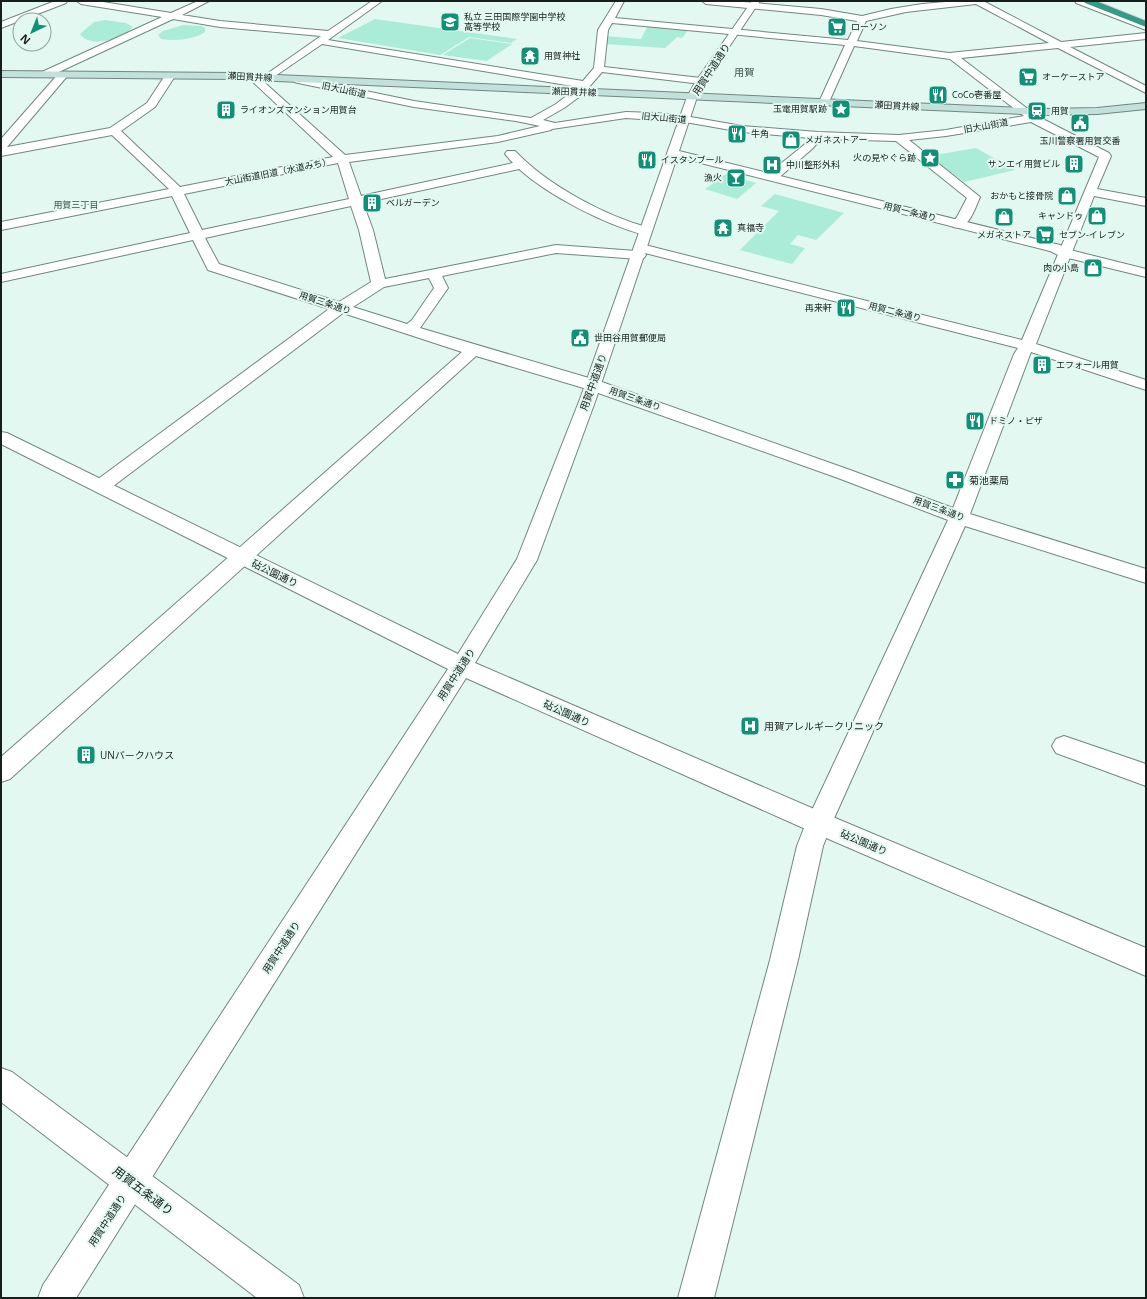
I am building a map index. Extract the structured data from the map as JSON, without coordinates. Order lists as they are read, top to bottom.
{
  "streets": {
    "main road": ["瀬田貫井線"],
    "street": [
      "用賀中道通り",
      "旧大山街道",
      "大山街道旧道（水道みち）",
      "用賀一条通り",
      "用賀三条通り",
      "用賀二条通り",
      "砧公園通り",
      "用賀五条通り"
    ]
  },
  "crossings": [
    ["用賀中道通り", "瀬田貫井線"],
    ["用賀中道通り", "旧大山街道"],
    ["用賀中道通り", "用賀一条通り"],
    ["用賀中道通り", "用賀三条通り"],
    ["用賀中道通り", "用賀二条通り"],
    ["用賀中道通り", "砧公園通り"],
    ["用賀中道通り", "用賀五条通り"],
    ["瀬田貫井線", "旧大山街道"],
    ["旧大山街道", "大山街道旧道（水道みち）"],
    ["大山街道旧道（水道みち）", "用賀三条通り"],
    ["用賀三条通り", "用賀二条通り"],
    ["用賀二条通り", "砧公園通り"]
  ],
  "districts": ["用賀", "用賀三丁目"],
  "places": {
    "school or university": ["私立 三田国際学園中学校 高等学校"],
    "supermarket": ["ローソン", "オーケーストア", "セブン-イレブン"],
    "temple": ["用賀神社", "真福寺"],
    "restaurant": [
      "CoCo壱番屋",
      "牛角",
      "イスタンブール",
      "再来軒",
      "ドミノ・ピザ"
    ],
    "place": ["玉電用賀駅跡", "火の見やぐら跡"],
    "building": [
      "ライオンズマンション用賀台",
      "サンエイ用賀ビル",
      "ベルガーデン",
      "エフォール用賀",
      "UNパークハウス"
    ],
    "station": ["用賀"],
    "public building": ["玉川警察署用賀交番", "世田谷用賀郵便局"],
    "shop": [
      "メガネストアー",
      "おかもと接骨院",
      "キャンドゥ",
      "メガネストア",
      "肉の小島"
    ],
    "hospital": ["中川整形外科", "用賀アレルギークリニック"],
    "bar": ["漁火"],
    "pharmacy": ["菊池薬局"]
  },
  "north": "bottom left"
}
